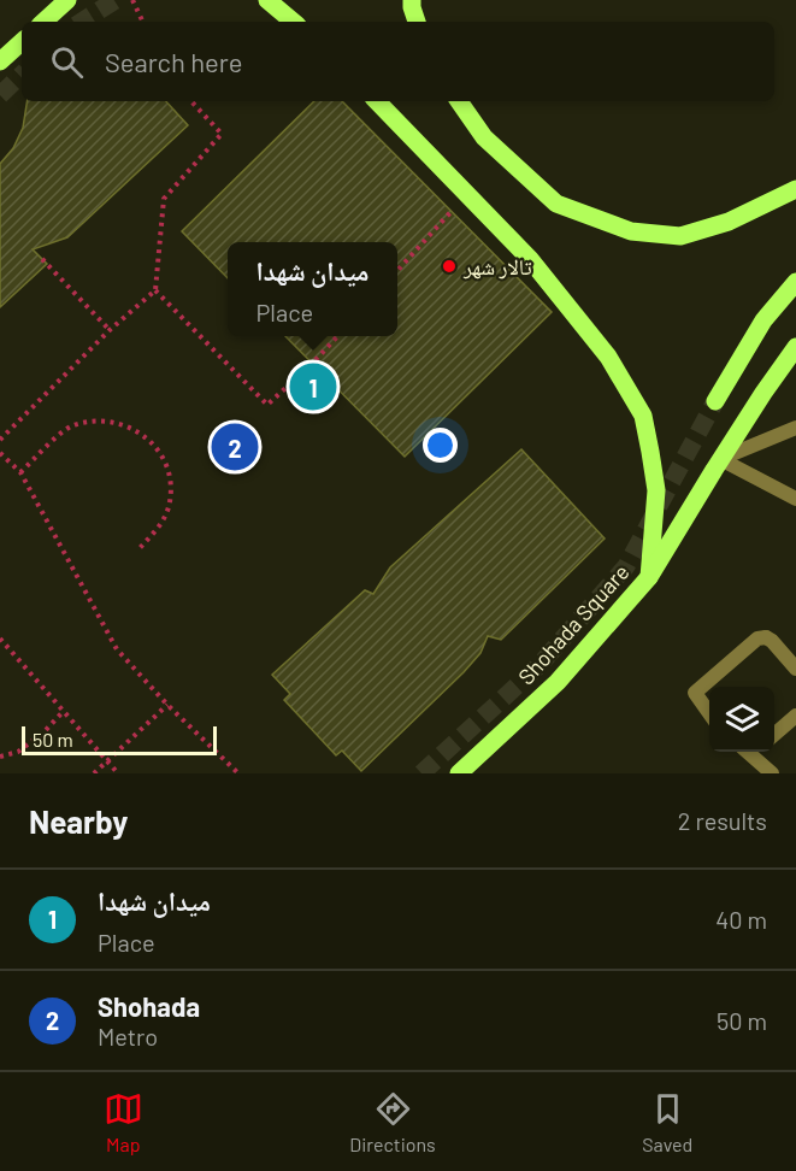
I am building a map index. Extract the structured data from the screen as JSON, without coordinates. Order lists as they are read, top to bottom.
{
  "streets": {
    "main road": ["Shohada Square"]
  },
  "places": ["تالار شهر"],
  "scale_bar": "50 m",
  "page": {
    "search": "Search here",
    "popup": ["میدان شهدا", "Place"],
    "pins": ["1", "2"],
    "scale": "50 m",
    "heading": ["Nearby", "2 results"],
    "list": [
      {
        "mark": "1",
        "name": "میدان شهدا",
        "note": "Place",
        "value": "40 m"
      },
      {
        "mark": "2",
        "name": "Shohada",
        "note": "Metro",
        "value": "50 m"
      }
    ],
    "nav": ["Map", "Directions", "Saved"]
  }
}
